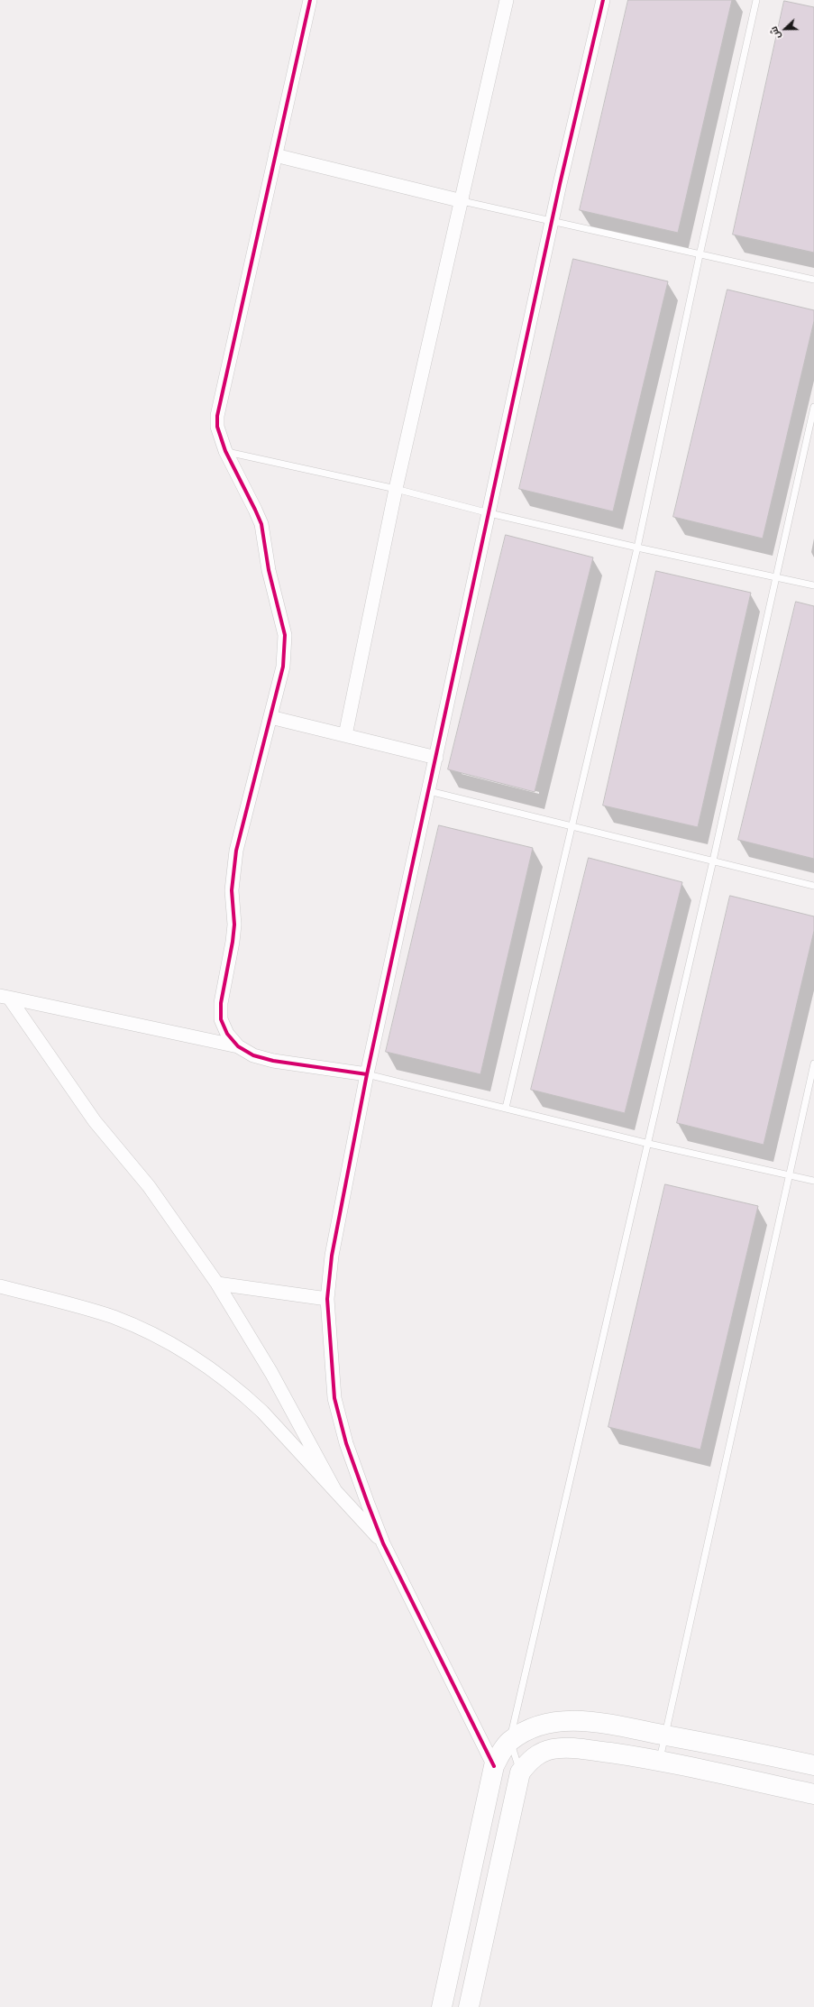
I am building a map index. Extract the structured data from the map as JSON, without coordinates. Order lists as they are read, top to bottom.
{
  "north": "left"
}
